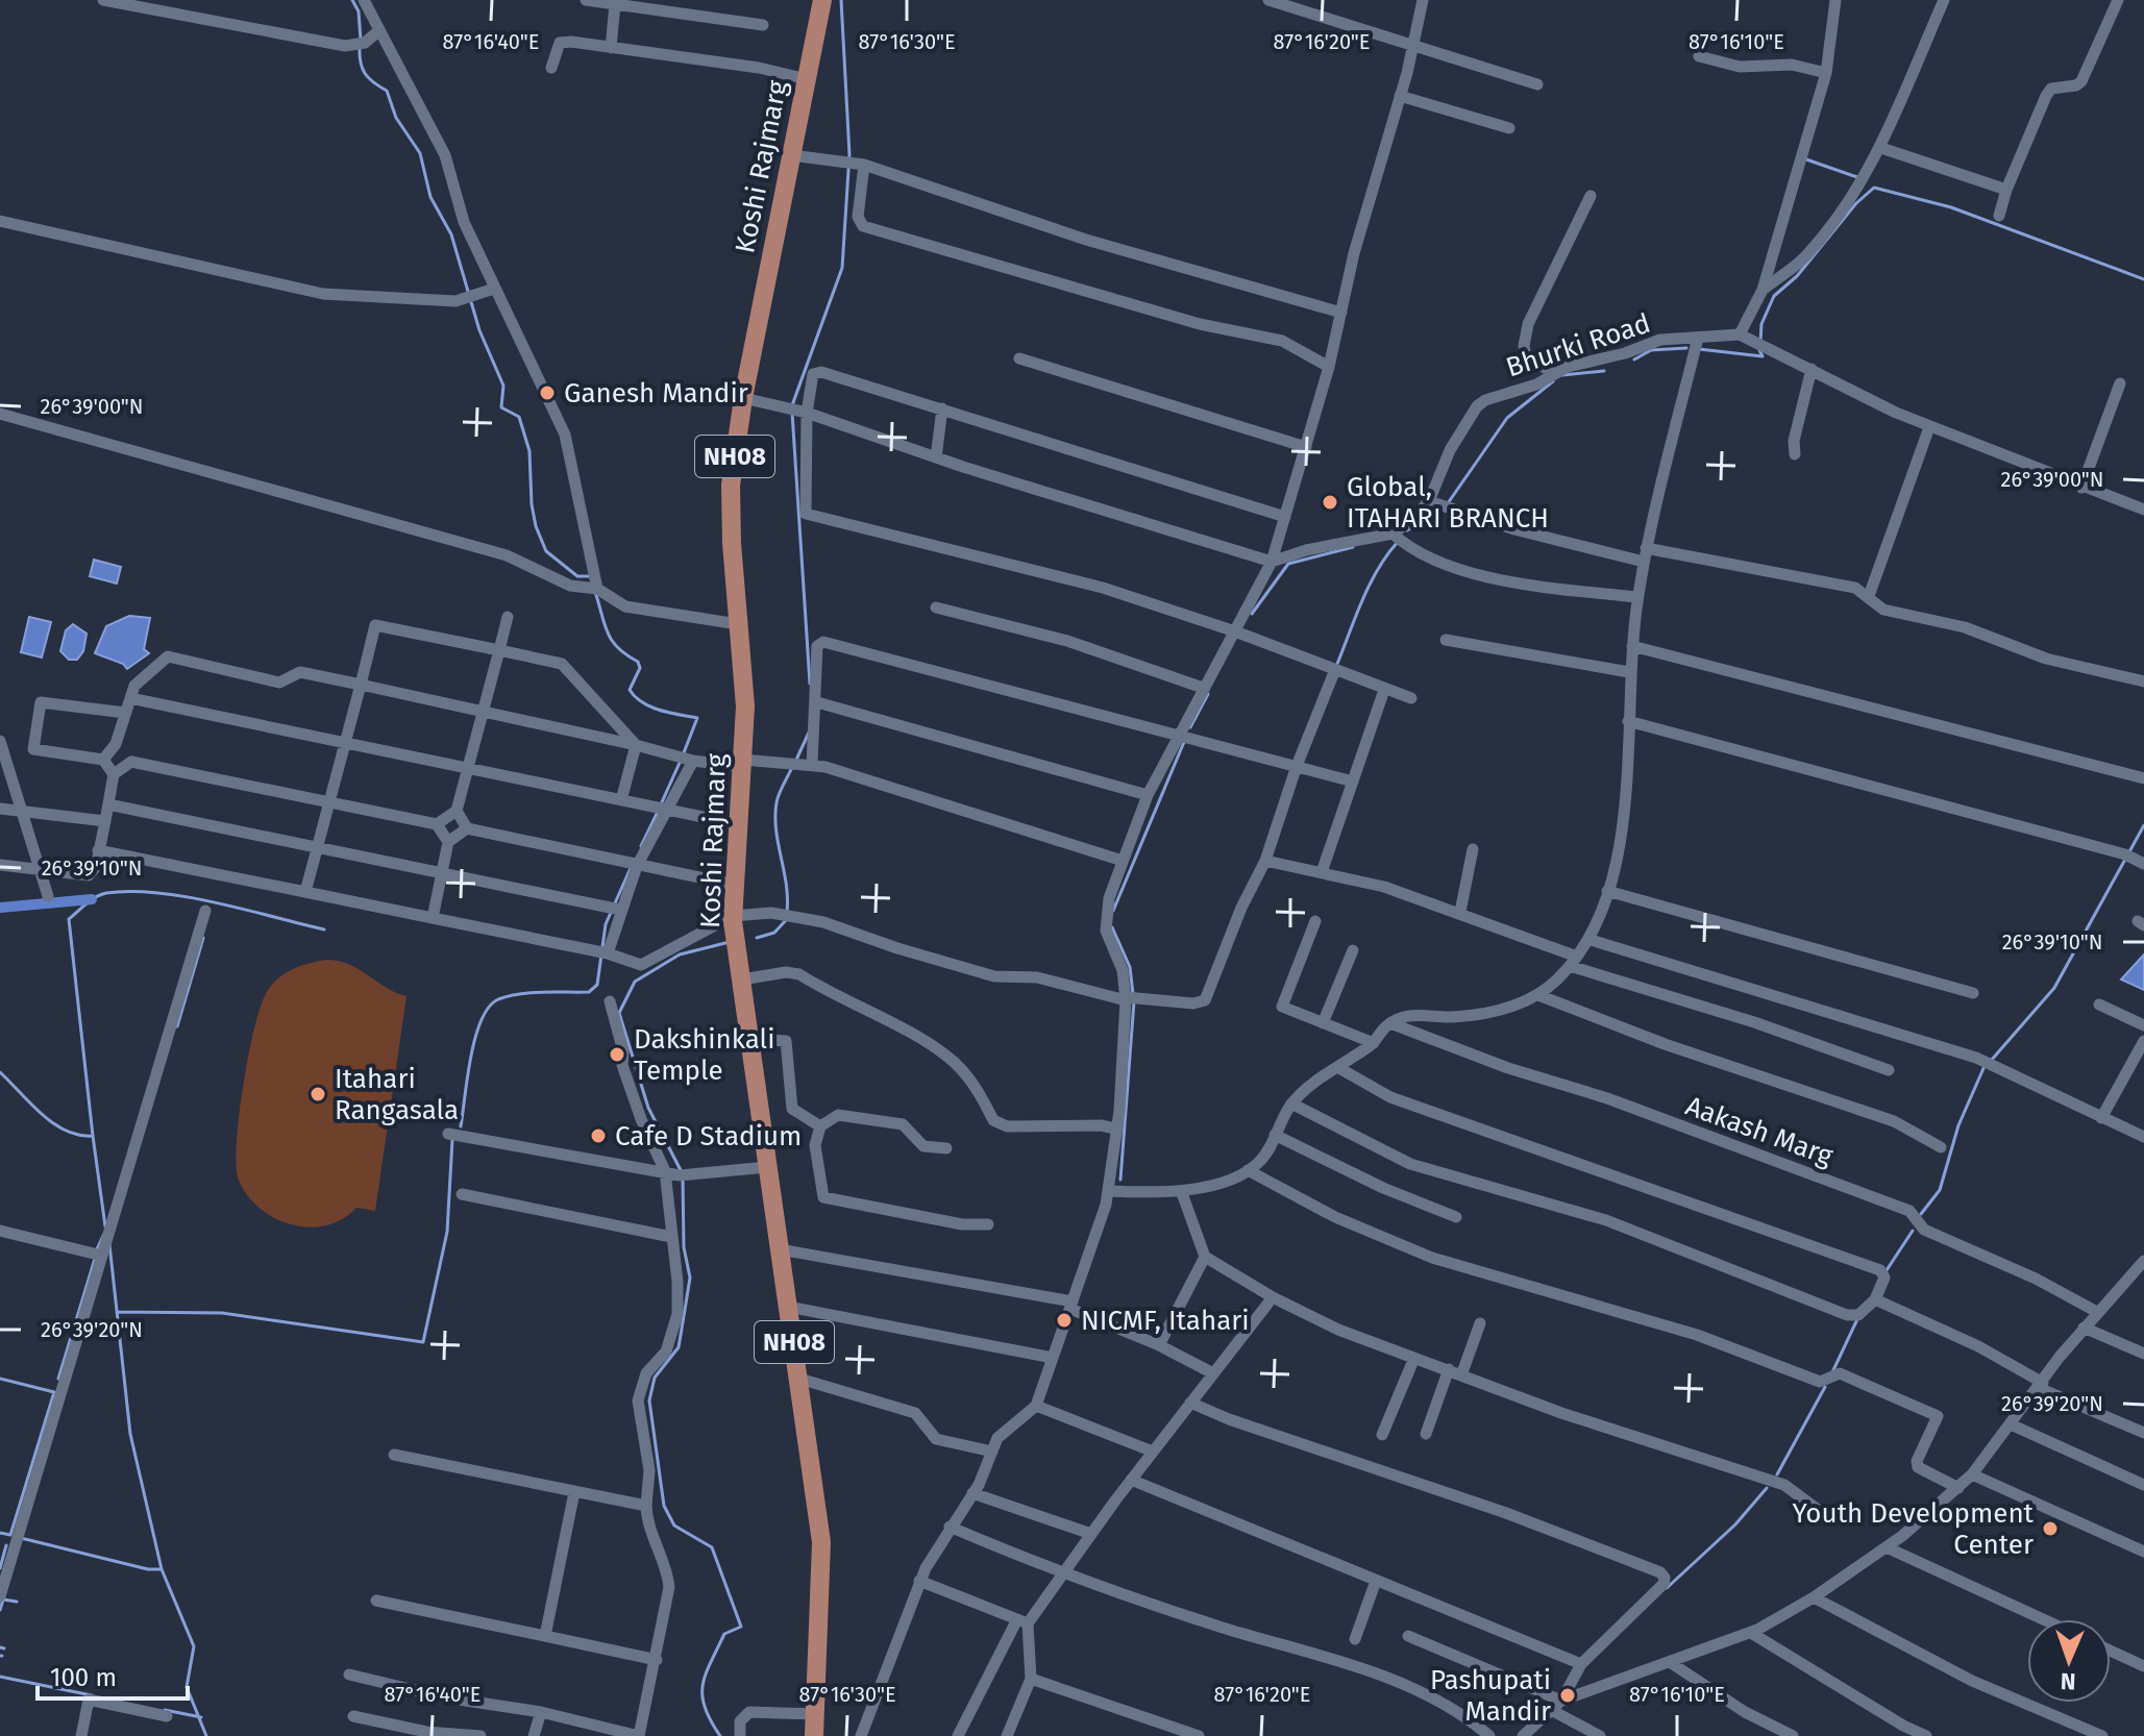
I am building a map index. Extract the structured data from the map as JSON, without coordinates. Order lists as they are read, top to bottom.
{
  "streets": {
    "main road": ["Koshi Rajmarg", "NH08"],
    "street": ["Bhurki Road", "Aakash Marg"]
  },
  "places": [
    "Ganesh Mandir",
    "Global, ITAHARI BRANCH",
    "Dakshinkali Temple",
    "Itahari Rangasala",
    "Cafe D Stadium",
    "NICMF, Itahari",
    "Youth Development Center",
    "Pashupati Mandir"
  ],
  "scale_bar": "100 m",
  "north": "bottom",
  "coordinates": [
    "87°16'40\"E",
    "87°16'30\"E",
    "87°16'20\"E",
    "87°16'10\"E",
    "26°39'00\"N",
    "26°39'10\"N",
    "26°39'20\"N"
  ]
}
